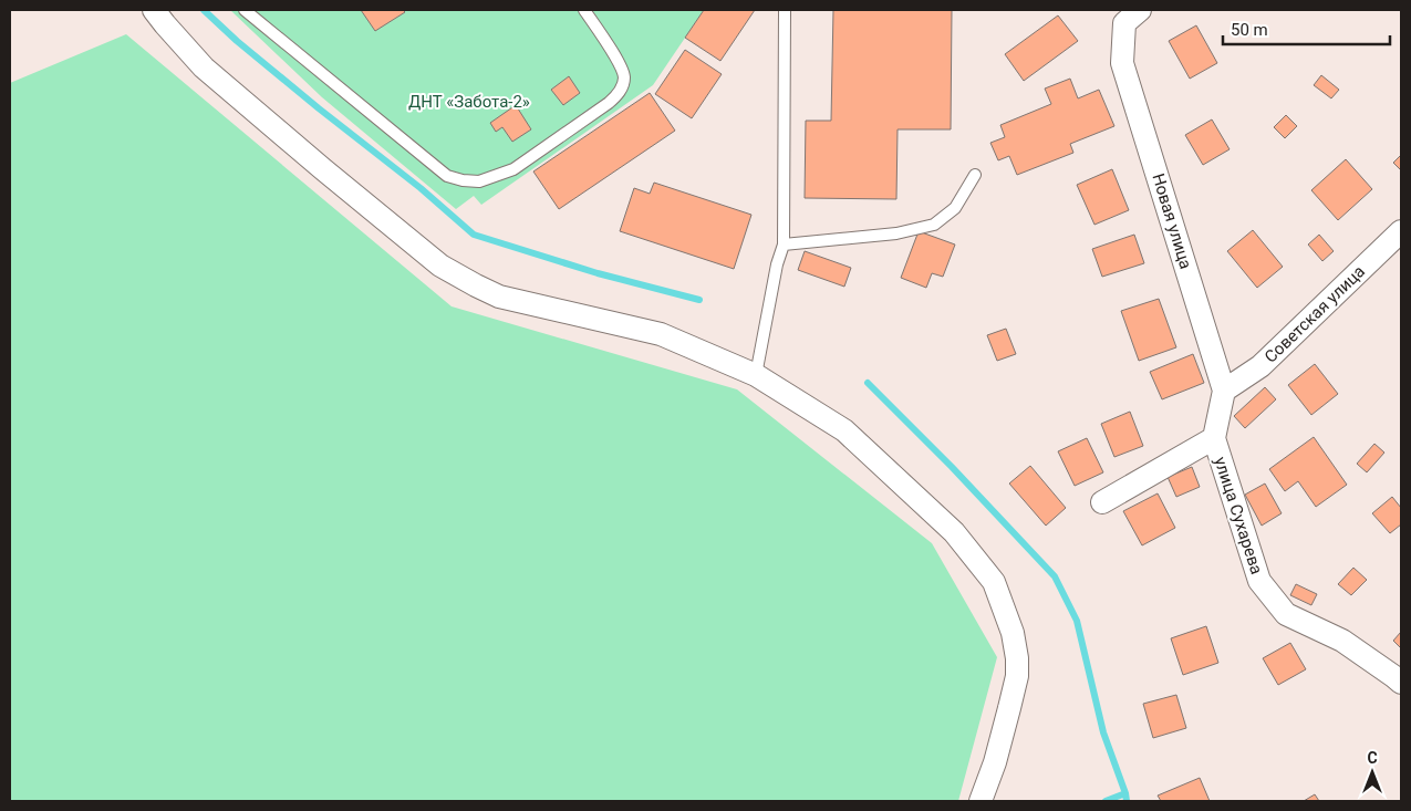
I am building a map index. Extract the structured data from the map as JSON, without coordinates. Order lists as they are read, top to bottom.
{
  "streets": {
    "street": ["Новая улица", "Советская улица", "улица Сухарева"]
  },
  "crossings": [
    ["Новая улица", "Советская улица"],
    ["Новая улица", "улица Сухарева"]
  ],
  "parks": ["ДНТ «Забота-2»"],
  "scale_bar": "50 m",
  "north": "top"
}
